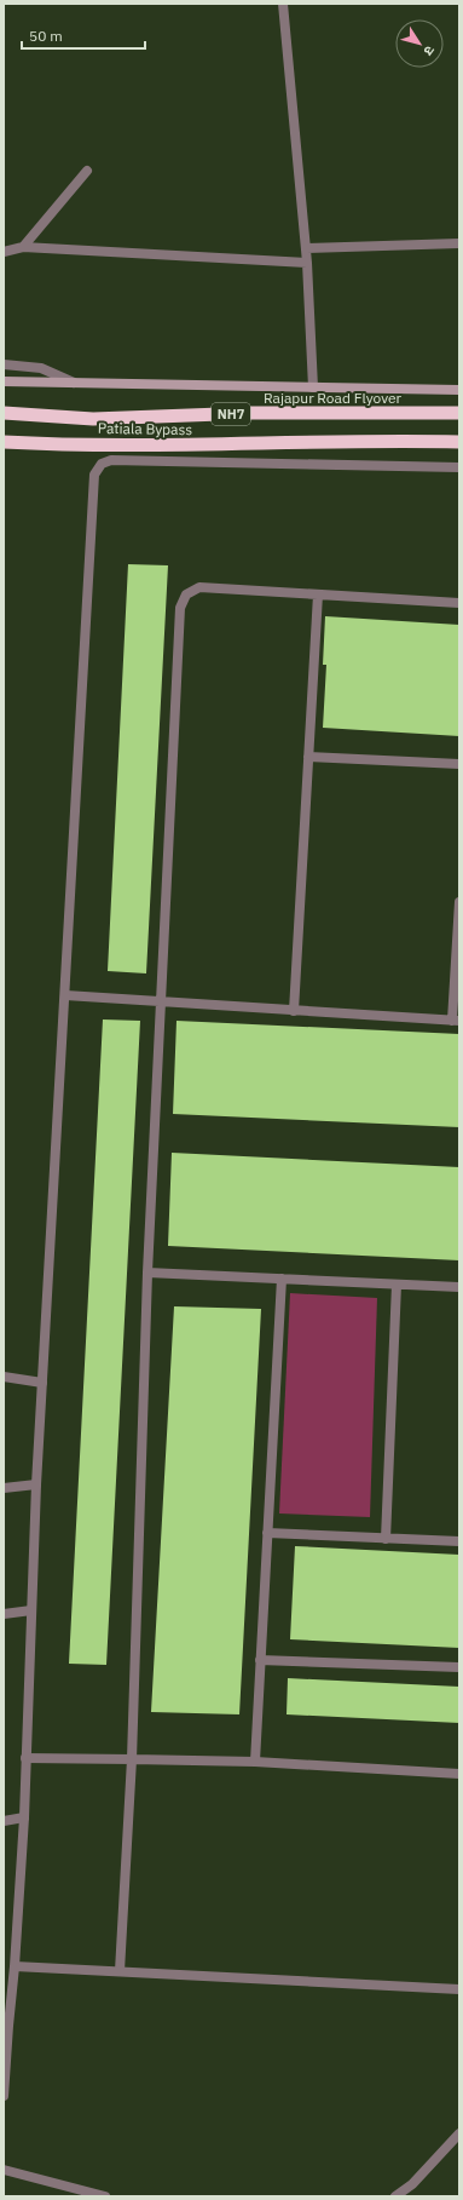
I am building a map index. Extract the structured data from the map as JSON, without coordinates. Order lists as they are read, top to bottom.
{
  "streets": {
    "highway": ["Rajapur Road Flyover", "NH7", "Patiala Bypass"]
  },
  "scale_bar": "50 m",
  "north": "bottom right"
}
